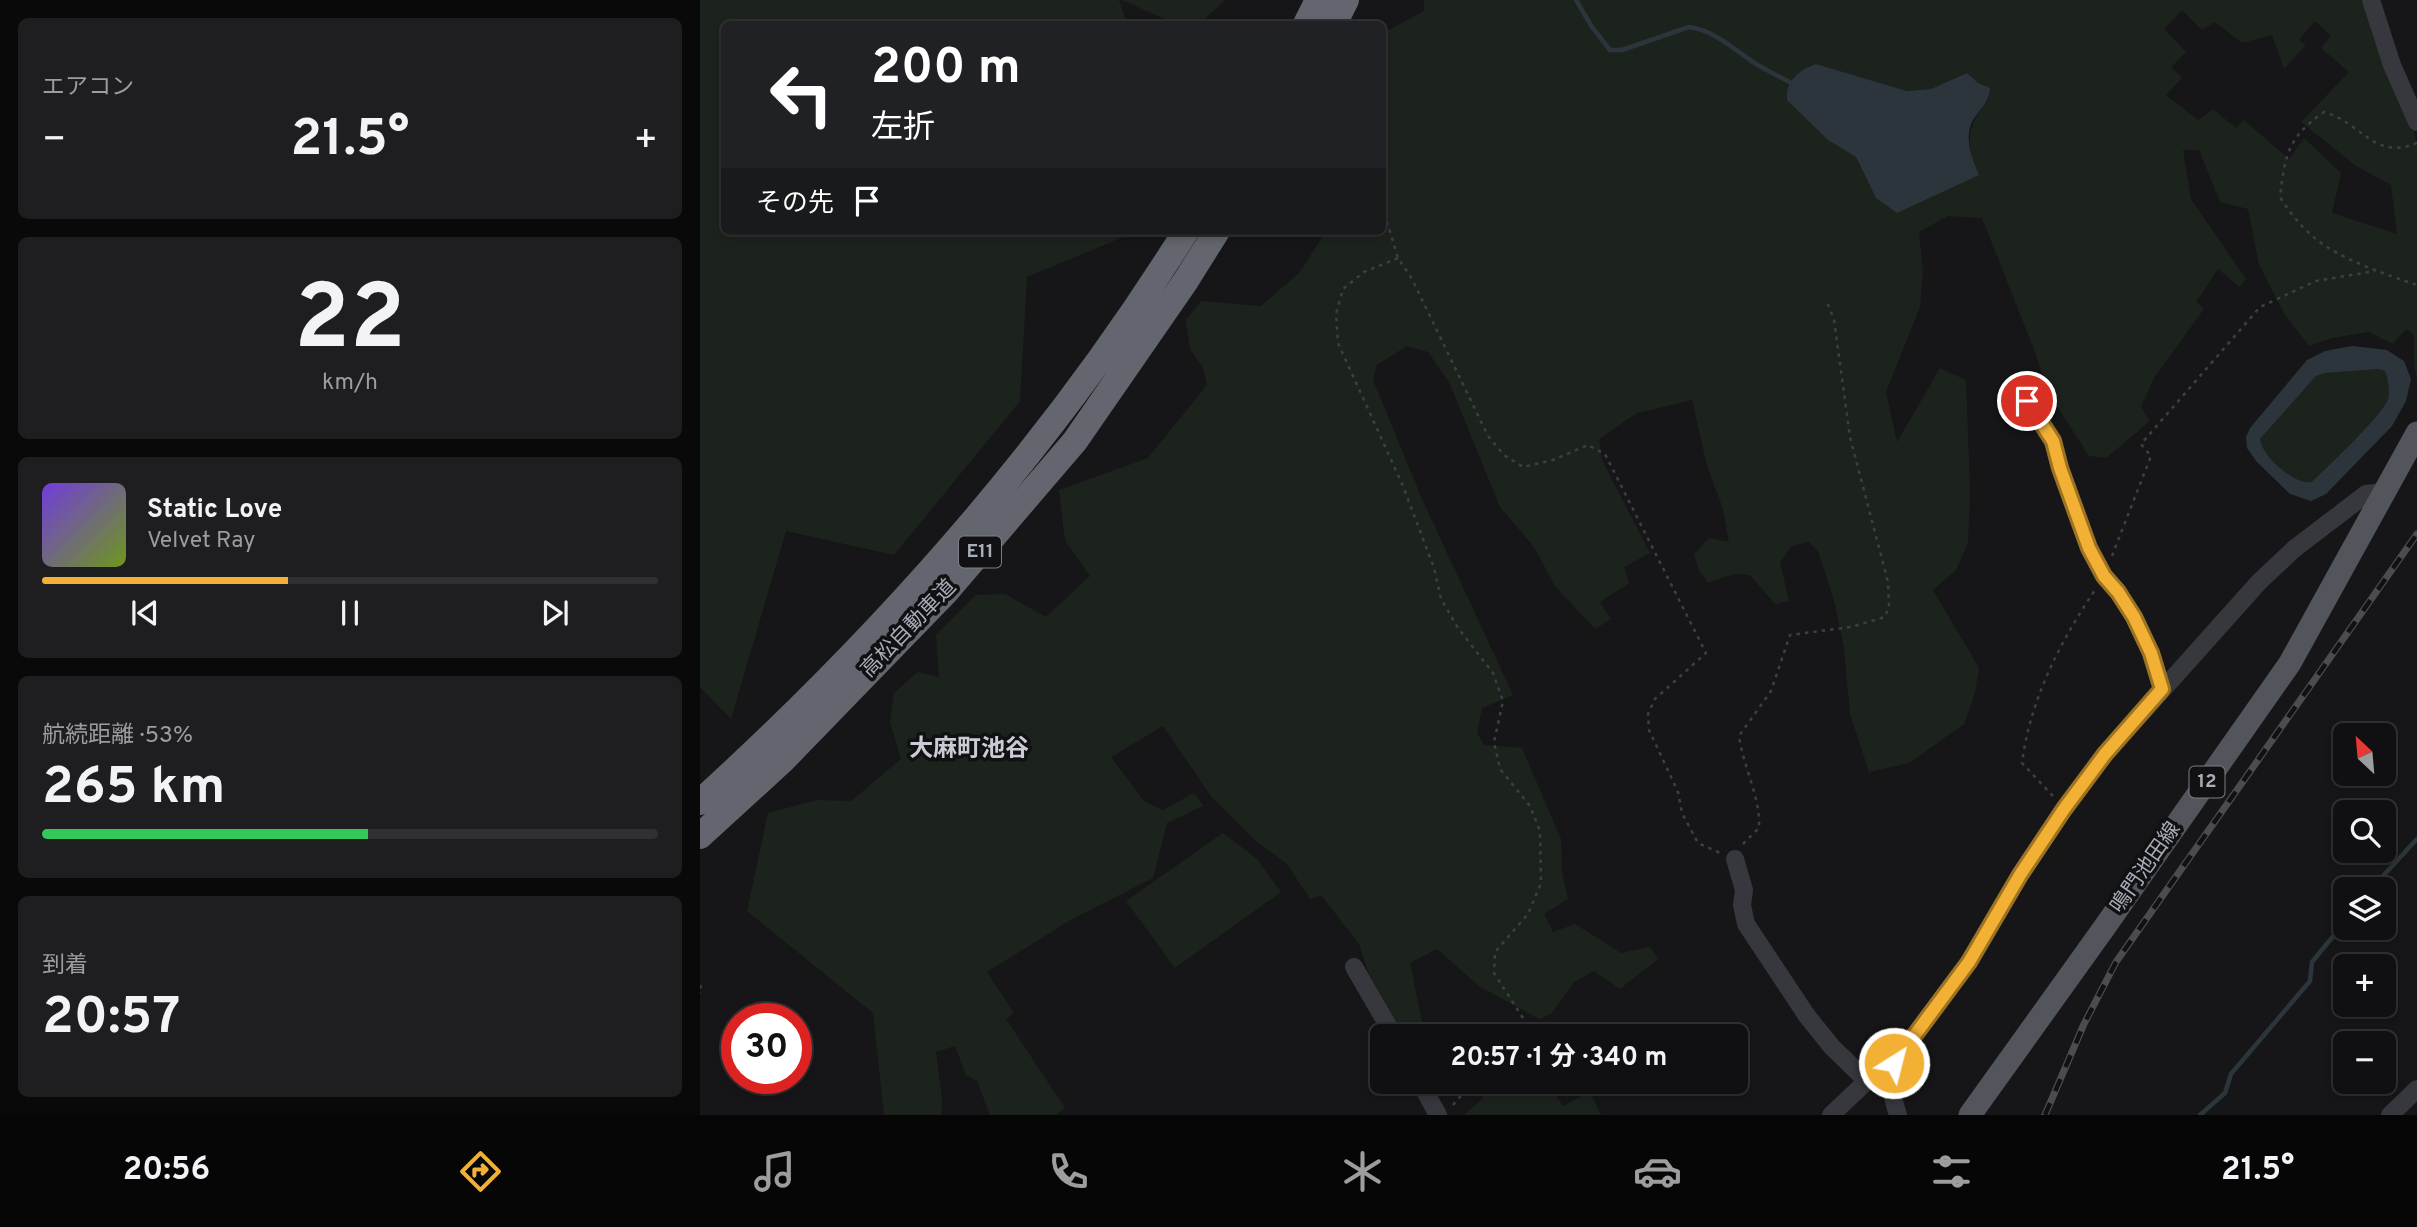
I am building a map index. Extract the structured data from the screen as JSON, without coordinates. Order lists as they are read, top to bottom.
{
  "streets": {
    "highway": ["E11", "高松自動車道"],
    "main road": ["12", "鳴門池田線"]
  },
  "districts": ["大麻町池谷"],
  "north": "top left",
  "page": {
    "tile": [
      "エアコン",
      ["22", "km/h"],
      ["航続距離 · 53%", "265 km"],
      ["到着", "20:57"]
    ],
    "turn": ["200 m", "左折"],
    "heat": ["−", "21.5°", "+"],
    "then": "その先",
    "song": ["Static Love", "Velvet Ray"],
    "map_buttons": ["+", "−"],
    "limit": "30",
    "trip": "20:57 · 1 分 · 340 m",
    "tabs": ["20:56", "21.5°"]
  }
}
